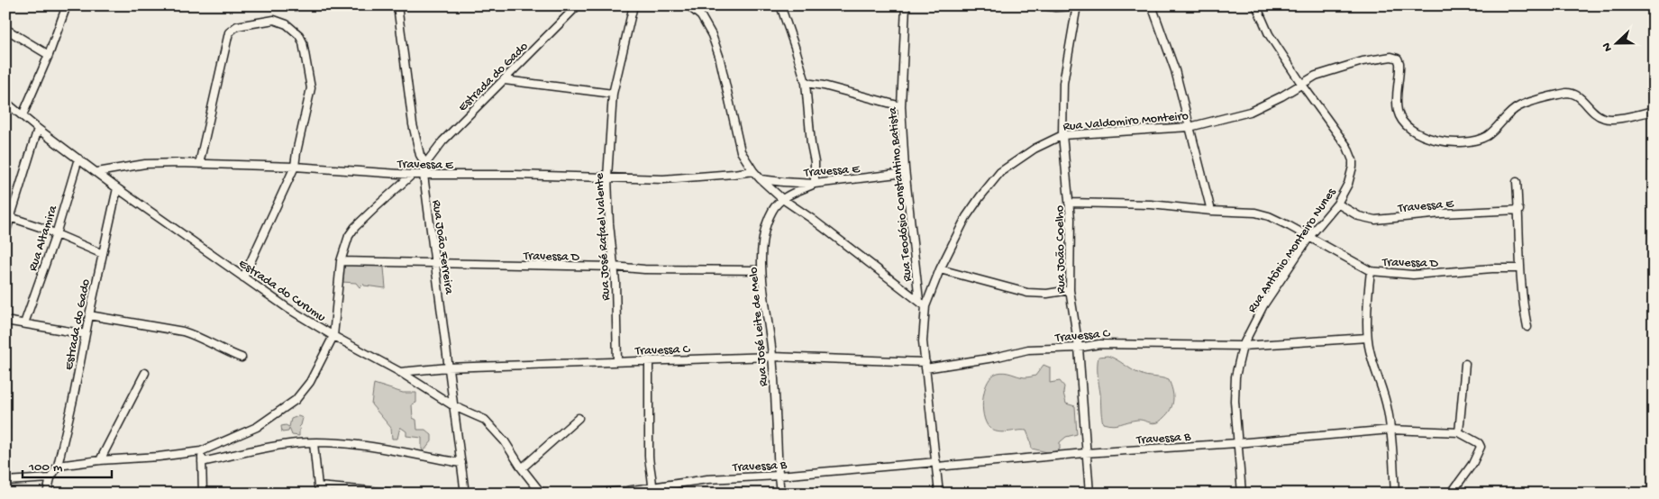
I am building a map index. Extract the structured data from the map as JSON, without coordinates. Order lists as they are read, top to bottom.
{
  "streets": {
    "street": [
      "Estrada do Gado",
      "Rua Valdomiro Monteiro",
      "Travessa E",
      "Rua Teodósio Constantino Batista",
      "Rua José Rafael Valente",
      "Rua Altamira",
      "Rua João Ferreira",
      "Rua João Coelho",
      "Rua Antônio Monteiro Nunes",
      "Travessa D",
      "Estrada do Curumu",
      "Rua José Leite de Melo",
      "Travessa C",
      "Travessa B"
    ]
  },
  "crossings": [
    ["Estrada do Gado", "Rua João Ferreira"],
    ["Estrada do Gado", "Estrada do Curumu"],
    ["Rua Valdomiro Monteiro", "Rua João Coelho"],
    ["Rua Valdomiro Monteiro", "Rua Antônio Monteiro Nunes"],
    ["Travessa E", "Rua Teodósio Constantino Batista"],
    ["Travessa E", "Rua José Rafael Valente"],
    ["Travessa E", "Rua João Ferreira"],
    ["Travessa E", "Rua Antônio Monteiro Nunes"],
    ["Travessa E", "Estrada do Curumu"],
    ["Rua José Rafael Valente", "Travessa D"],
    ["Rua José Rafael Valente", "Travessa C"],
    ["Rua Altamira", "Estrada do Curumu"],
    ["Rua João Ferreira", "Travessa D"],
    ["Rua João Ferreira", "Estrada do Curumu"],
    ["Rua João Ferreira", "Travessa C"],
    ["Rua João Coelho", "Travessa D"],
    ["Rua João Coelho", "Travessa C"],
    ["Rua João Coelho", "Travessa B"],
    ["Rua Antônio Monteiro Nunes", "Travessa D"],
    ["Rua Antônio Monteiro Nunes", "Travessa C"],
    ["Rua Antônio Monteiro Nunes", "Travessa B"],
    ["Travessa D", "Rua José Leite de Melo"],
    ["Estrada do Curumu", "Travessa C"],
    ["Rua José Leite de Melo", "Travessa C"],
    ["Rua José Leite de Melo", "Travessa B"]
  ],
  "scale_bar": "100 m",
  "north": "left"
}
